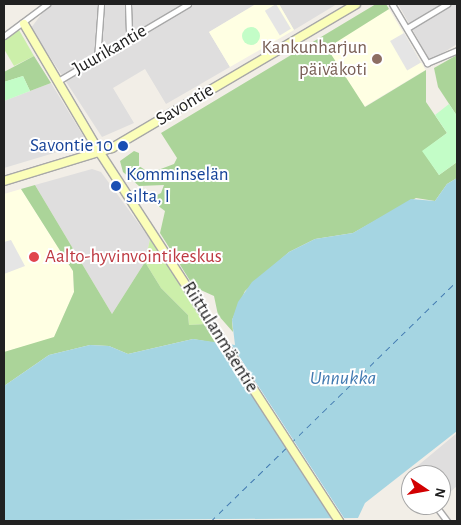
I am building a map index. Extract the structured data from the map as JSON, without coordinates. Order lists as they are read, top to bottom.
{
  "streets": {
    "street": ["Juurikantie", "Savontie", "Riittulanmäentie"]
  },
  "crossings": [
    ["Juurikantie", "Riittulanmäentie"],
    ["Savontie", "Riittulanmäentie"]
  ],
  "water": ["Unnukka"],
  "places": [
    "Kankunharjun päiväkoti",
    "Savontie 10",
    "Komminselän silta, I",
    "Aalto-hyvinvointikeskus"
  ],
  "north": "right"
}
